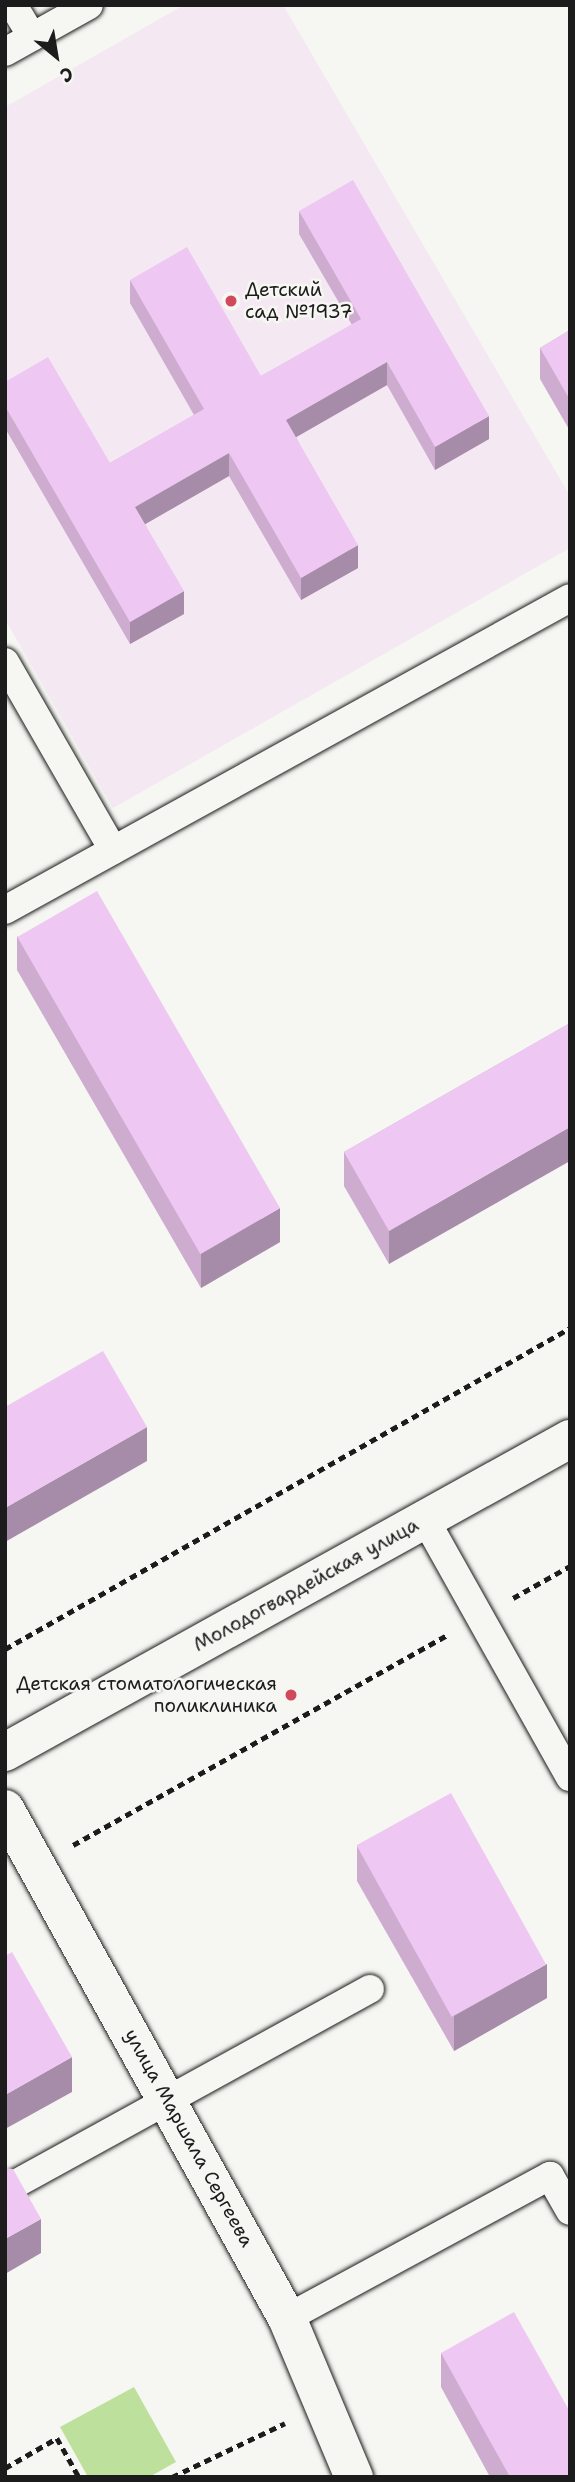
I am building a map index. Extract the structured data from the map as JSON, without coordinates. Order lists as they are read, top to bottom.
{
  "streets": {
    "street": ["Молодогвардейская улица", "улица Маршала Сергеева"]
  },
  "places": ["Детский сад №1937", "Детская стоматологическая поликлиника"],
  "north": "bottom right"
}
